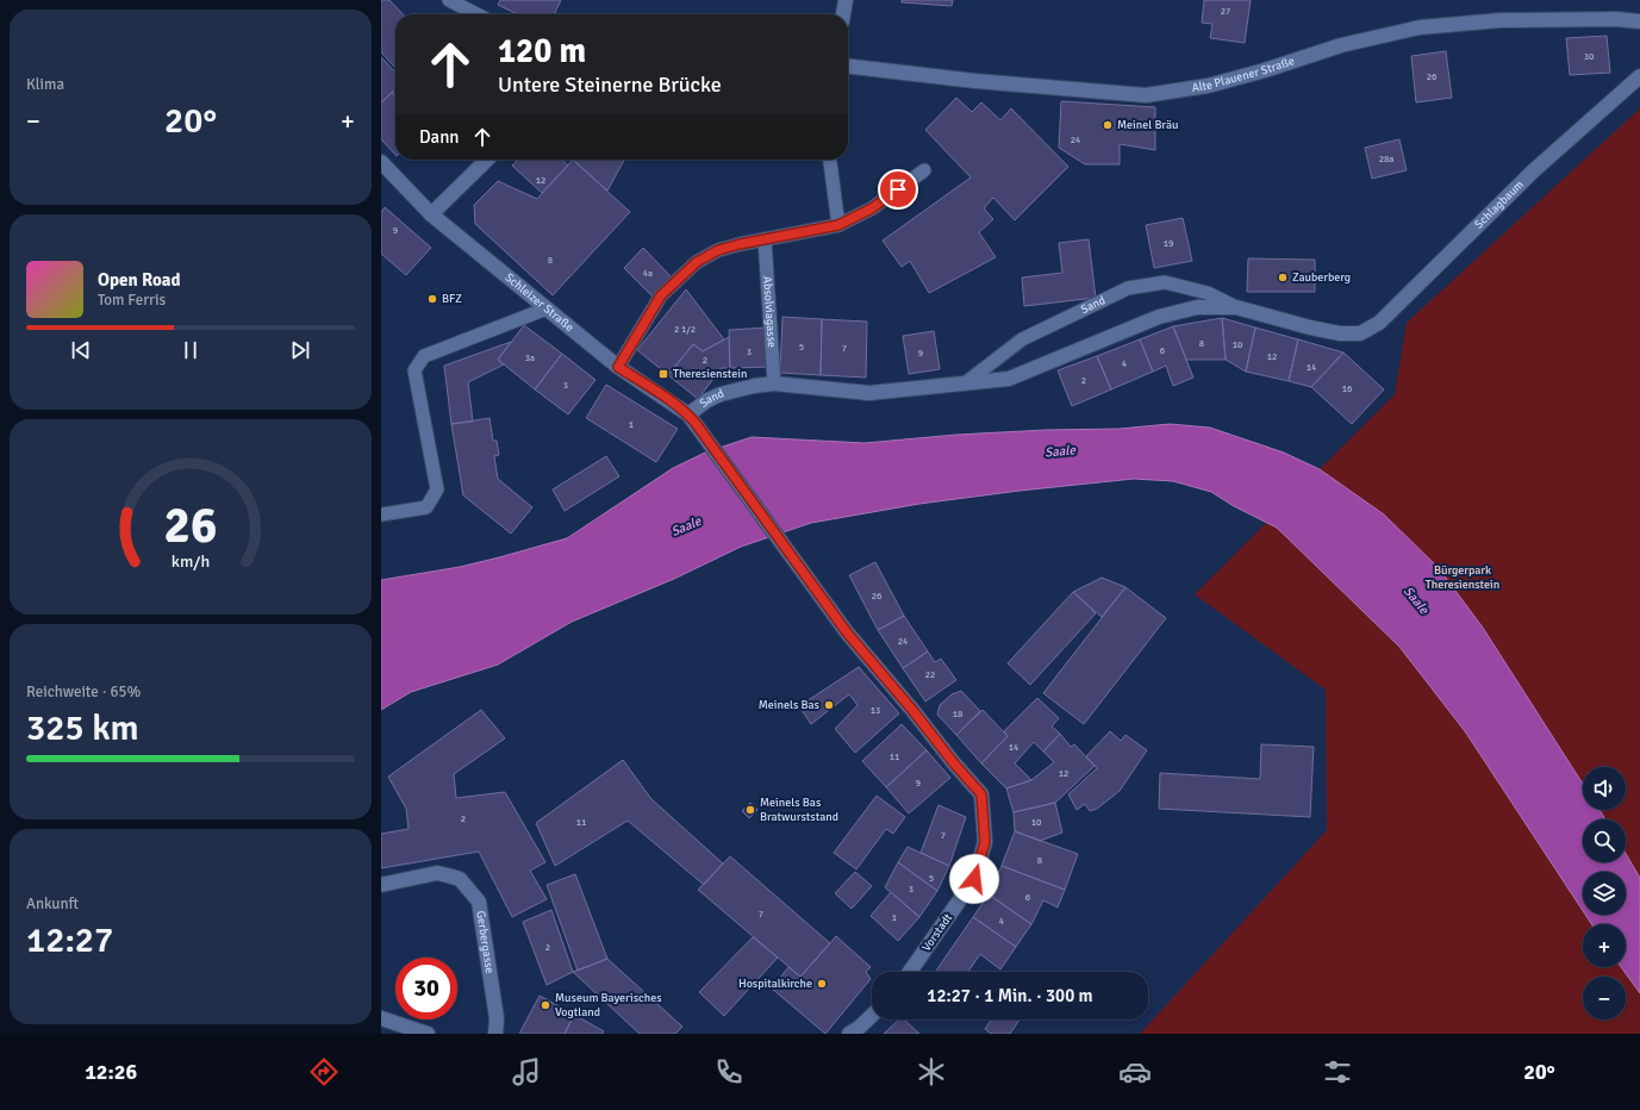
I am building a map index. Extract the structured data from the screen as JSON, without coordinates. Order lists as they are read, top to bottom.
{
  "streets": {
    "street": [
      "Alte Plauener Straße",
      "Schlagbaum",
      "Schleizer Straße",
      "Sand",
      "Vorstadt",
      "Gerbergasse"
    ],
    "lane": ["Absolviagasse"]
  },
  "crossings": [
    ["Schlagbaum", "Sand"],
    ["Schleizer Straße", "Sand"],
    ["Schleizer Straße", "Vorstadt"],
    ["Sand", "Absolviagasse"]
  ],
  "water": ["Saale"],
  "parks": ["Bürgerpark Theresienstein"],
  "places": {
    "other": [
      "Meinel Bräu",
      "Zauberberg",
      "BFZ",
      "Meinels Bas",
      "Meinels Bas Bratwurststand",
      "Hospitalkirche",
      "Museum Bayerisches Vogtland"
    ],
    "transit": ["Theresienstein"]
  },
  "house_numbers": [
    "27",
    "30",
    "26",
    "24",
    "28a",
    "12",
    "9",
    "19",
    "8",
    "4a",
    "2 1/2",
    "8",
    "10",
    "5",
    "7",
    "6",
    "3",
    "9",
    "12",
    "3a",
    "2",
    "4",
    "14",
    "2",
    "3",
    "16",
    "1",
    "26",
    "24",
    "22",
    "13",
    "18",
    "14",
    "11",
    "12",
    "9",
    "2",
    "11",
    "10",
    "7",
    "8",
    "5",
    "3",
    "6",
    "7",
    "1",
    "4",
    "2"
  ],
  "page": {
    "tile": [
      "Klima",
      ["Reichweite · 65%", "325 km"],
      ["Ankunft", "12:27"]
    ],
    "turn": ["120 m", "Untere Steinerne Brücke"],
    "heat": ["−", "20°", "+"],
    "then": "Dann",
    "song": ["Open Road", "Tom Ferris"],
    "map_buttons": ["+", "−"],
    "limit": "30",
    "trip": "12:27 · 1 Min. · 300 m",
    "tabs": ["12:26", "20°"],
    "gauge": ["26", "km/h"]
  }
}
